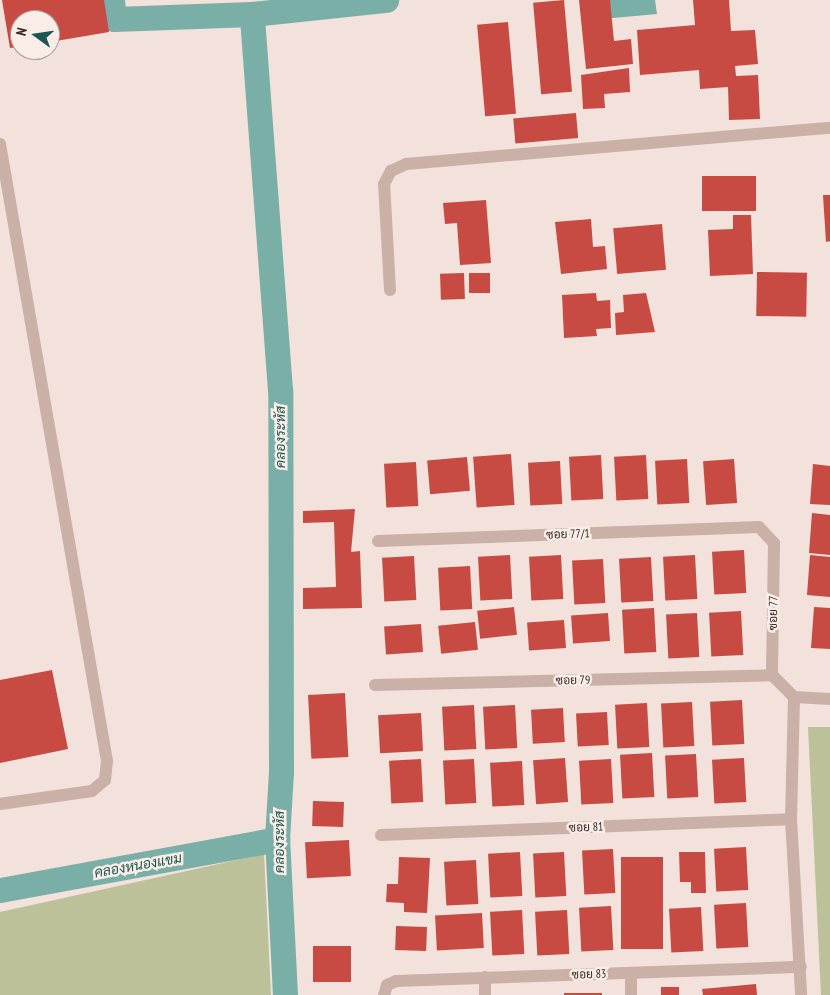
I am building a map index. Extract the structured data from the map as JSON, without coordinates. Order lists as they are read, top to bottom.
{
  "streets": {
    "street": [
      "ซอย 77/1",
      "ซอย 77",
      "ซอย 79",
      "ซอย 81",
      "ซอย 83"
    ]
  },
  "crossings": [
    ["ซอย 77/1", "ซอย 77"],
    ["ซอย 77", "ซอย 79"]
  ],
  "water": ["คลองระหัส", "คลองหนองแขม"],
  "north": "left"
}
